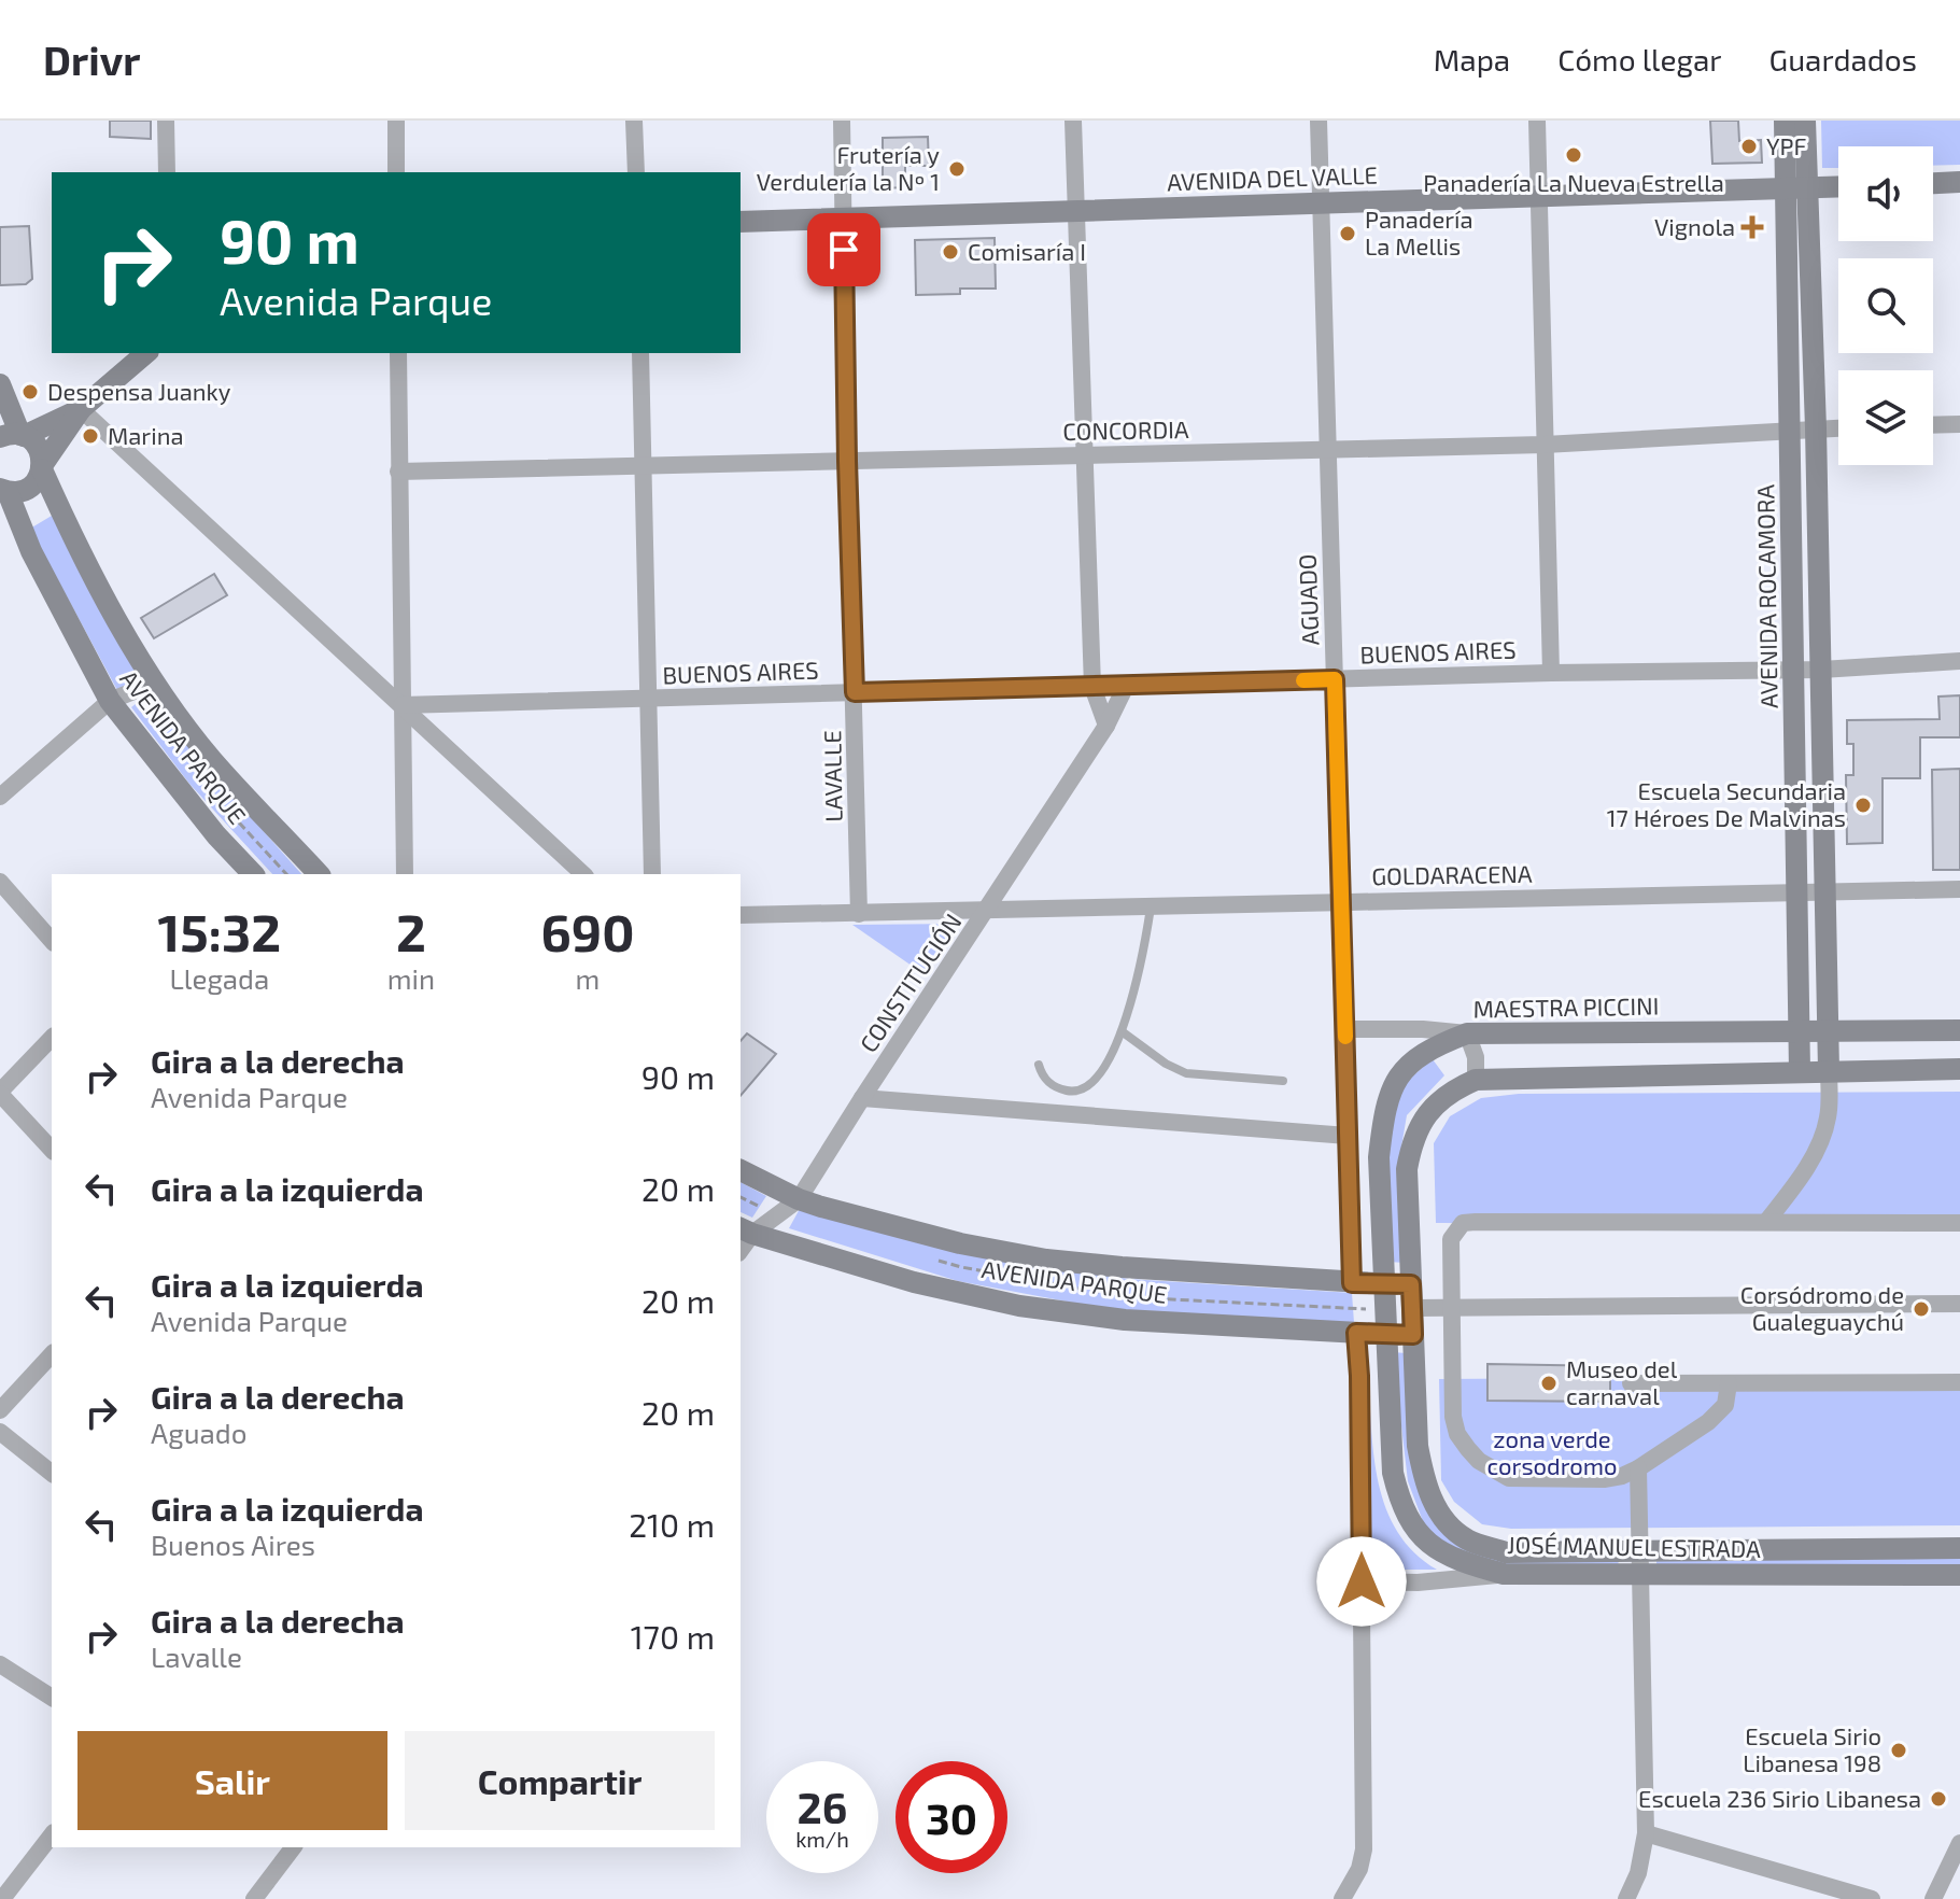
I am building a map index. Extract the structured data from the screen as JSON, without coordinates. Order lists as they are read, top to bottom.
{
  "streets": {
    "main road": [
      "AVENIDA DEL VALLE",
      "AVENIDA ROCAMORA",
      "AVENIDA PARQUE",
      "MAESTRA PICCINI",
      "JOSÉ MANUEL ESTRADA"
    ],
    "street": [
      "CONCORDIA",
      "AGUADO",
      "BUENOS AIRES",
      "LAVALLE",
      "GOLDARACENA",
      "CONSTITUCIÓN"
    ]
  },
  "crossings": [
    ["AVENIDA DEL VALLE", "AVENIDA ROCAMORA"],
    ["AVENIDA DEL VALLE", "AGUADO"],
    ["AVENIDA DEL VALLE", "LAVALLE"],
    ["CONCORDIA", "AVENIDA ROCAMORA"],
    ["CONCORDIA", "AGUADO"],
    ["CONCORDIA", "LAVALLE"],
    ["AVENIDA ROCAMORA", "BUENOS AIRES"],
    ["AVENIDA ROCAMORA", "GOLDARACENA"],
    ["AVENIDA ROCAMORA", "MAESTRA PICCINI"],
    ["AGUADO", "BUENOS AIRES"],
    ["AGUADO", "AVENIDA PARQUE"],
    ["AGUADO", "GOLDARACENA"],
    ["BUENOS AIRES", "LAVALLE"],
    ["BUENOS AIRES", "CONSTITUCIÓN"],
    ["AVENIDA PARQUE", "CONSTITUCIÓN"],
    ["AVENIDA PARQUE", "MAESTRA PICCINI"],
    ["AVENIDA PARQUE", "JOSÉ MANUEL ESTRADA"],
    ["LAVALLE", "GOLDARACENA"],
    ["GOLDARACENA", "CONSTITUCIÓN"],
    ["MAESTRA PICCINI", "JOSÉ MANUEL ESTRADA"]
  ],
  "parks": ["zona verde corsodromo"],
  "places": {
    "other": [
      "YPF",
      "Panadería La Nueva Estrella",
      "Frutería y Verdulería la Nº 1",
      "Panadería La Mellis",
      "Comisaría I",
      "Despensa Juanky",
      "Marina",
      "Escuela Secundaria 17 Héroes De Malvinas",
      "Corsódromo de Gualeguaychú",
      "Museo del carnaval",
      "Escuela Sirio Libanesa 198",
      "Escuela 236 Sirio Libanesa"
    ],
    "health": ["Vignola"]
  },
  "page": {
    "header": "Drivr",
    "nav": ["Mapa", "Cómo llegar", "Guardados"],
    "turn": ["90 m", "Avenida Parque"],
    "eta": [
      "15:32",
      "Llegada",
      "2",
      "min",
      "690",
      "m"
    ],
    "list": [
      {
        "name": "Gira a la derecha",
        "note": "Avenida Parque",
        "value": "90 m"
      },
      {
        "name": "Gira a la izquierda",
        "value": "20 m"
      },
      {
        "name": "Gira a la izquierda",
        "note": "Avenida Parque",
        "value": "20 m"
      },
      {
        "name": "Gira a la derecha",
        "note": "Aguado",
        "value": "20 m"
      },
      {
        "name": "Gira a la izquierda",
        "note": "Buenos Aires",
        "value": "210 m"
      },
      {
        "name": "Gira a la derecha",
        "note": "Lavalle",
        "value": "170 m"
      }
    ],
    "buttons": ["Salir", "Compartir"],
    "speed": "26 km/h",
    "limit": "30"
  }
}
